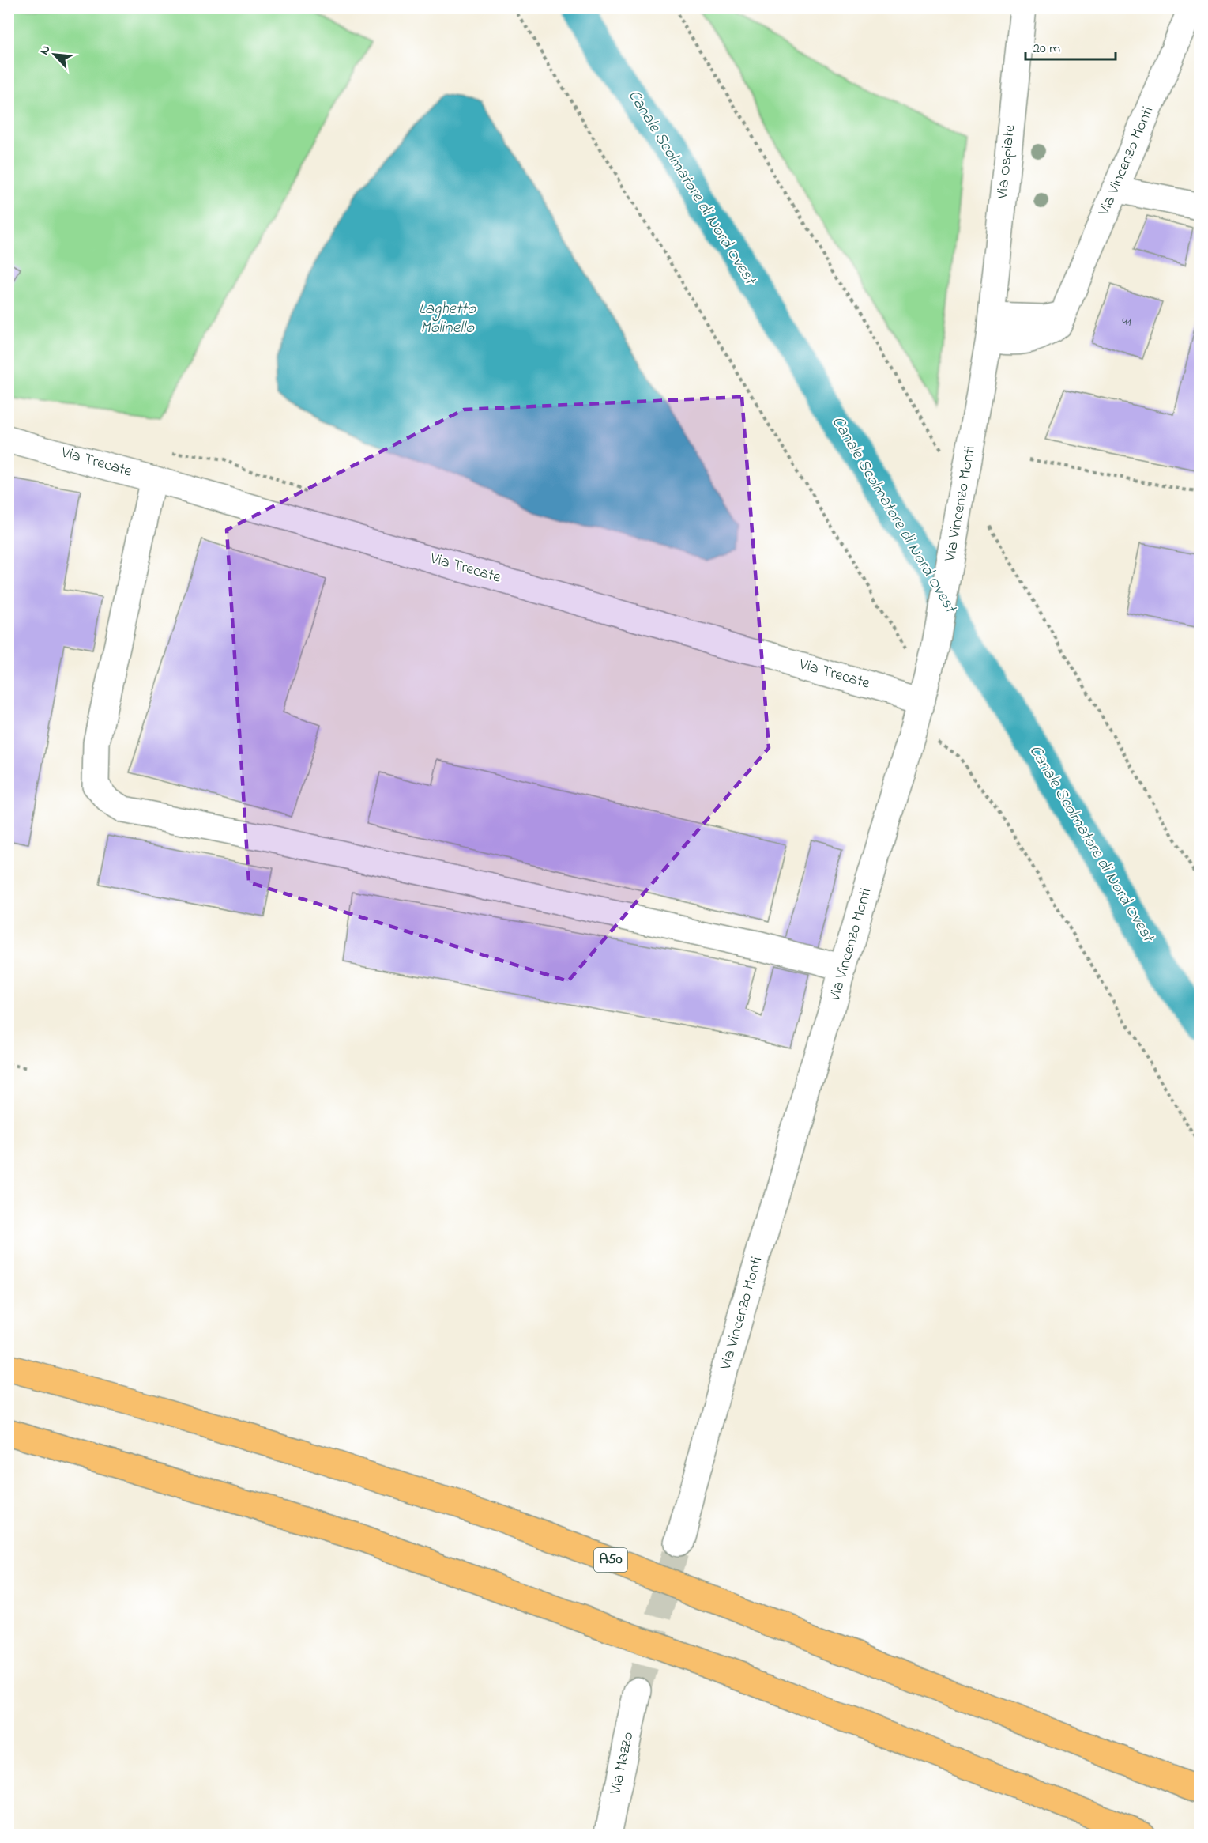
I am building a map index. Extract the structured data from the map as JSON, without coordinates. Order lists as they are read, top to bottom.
{
  "streets": {
    "highway": ["A50"],
    "street": [
      "Via Vincenzo Monti",
      "Via Ospiate",
      "Via Trecate",
      "Via Mazzo"
    ]
  },
  "crossings": [
    ["Via Vincenzo Monti", "Via Ospiate"],
    ["Via Vincenzo Monti", "Via Trecate"]
  ],
  "water": ["Canale Scolmatore di Nord Ovest", "Laghetto Molinello"],
  "house_numbers": ["41"],
  "scale_bar": "20 m",
  "north": "top left"
}
